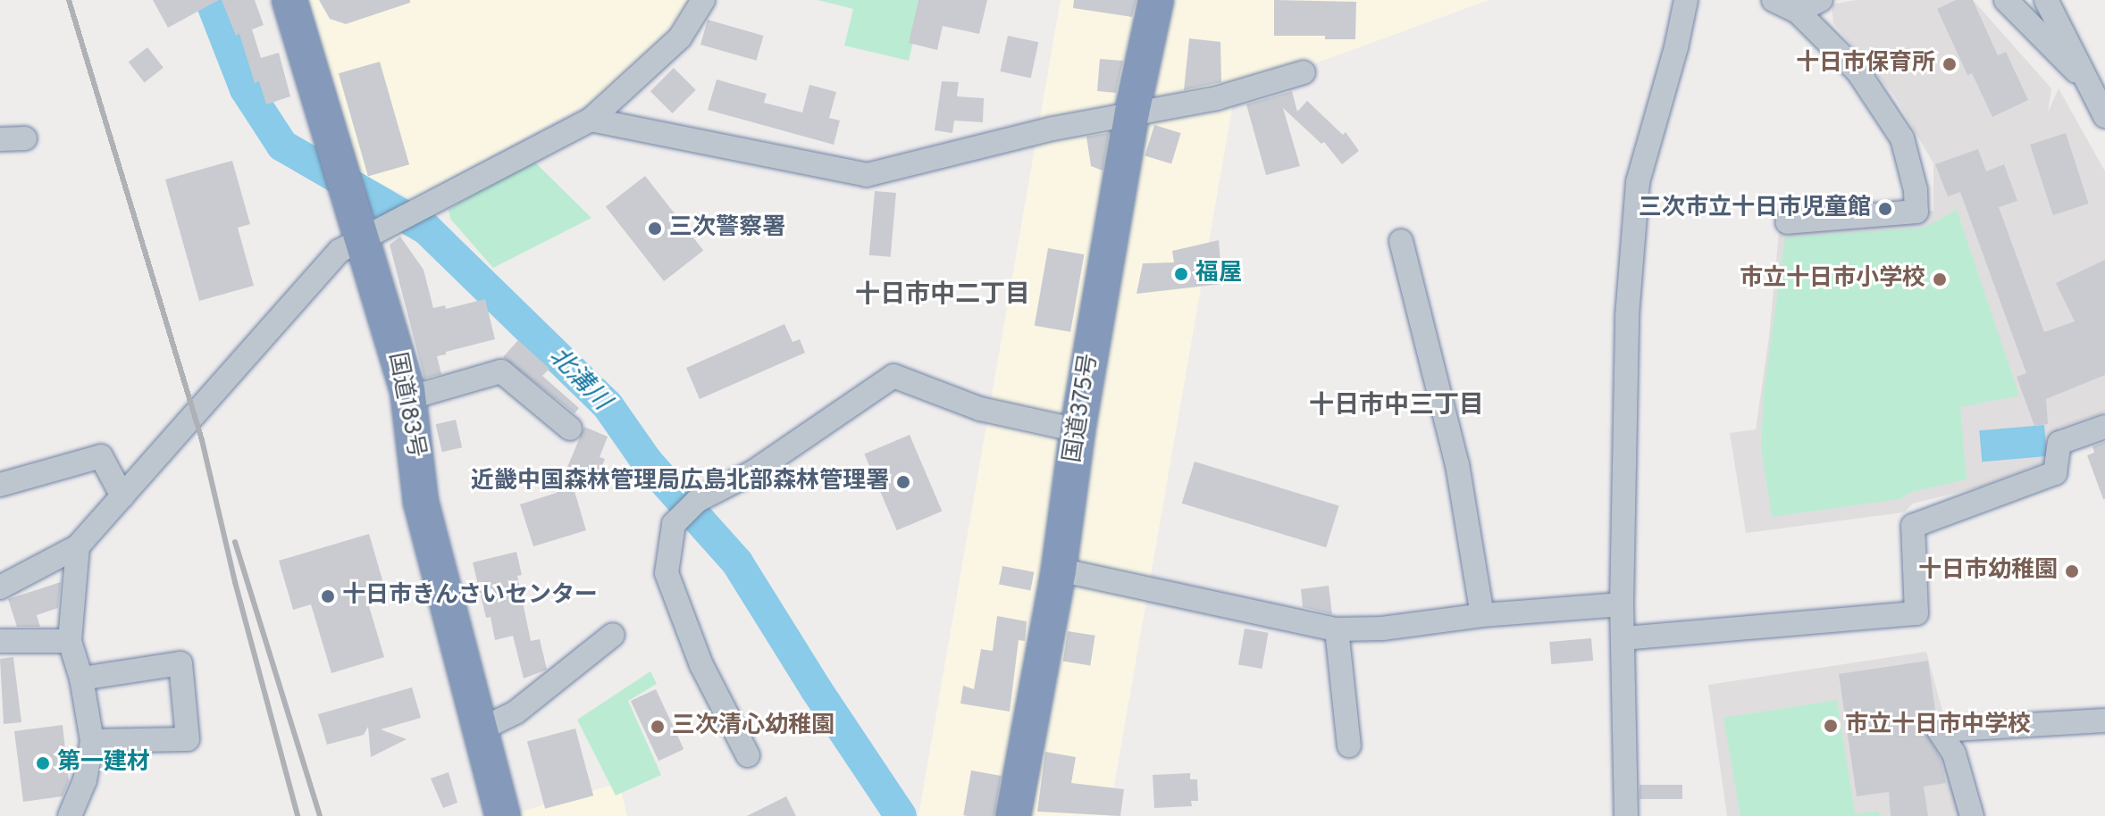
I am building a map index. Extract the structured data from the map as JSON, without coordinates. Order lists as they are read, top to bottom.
{
  "streets": {
    "highway": ["国道183号", "国道375号"]
  },
  "districts": ["十日市中二丁目", "十日市中三丁目"],
  "water": ["北溝川"],
  "places": [
    "十日市保育所",
    "三次市立十日市児童館",
    "三次警察署",
    "福屋",
    "市立十日市小学校",
    "近畿中国森林管理局広島北部森林管理署",
    "十日市幼稚園",
    "十日市きんさいセンター",
    "市立十日市中学校",
    "三次清心幼稚園",
    "第一建材"
  ]
}
